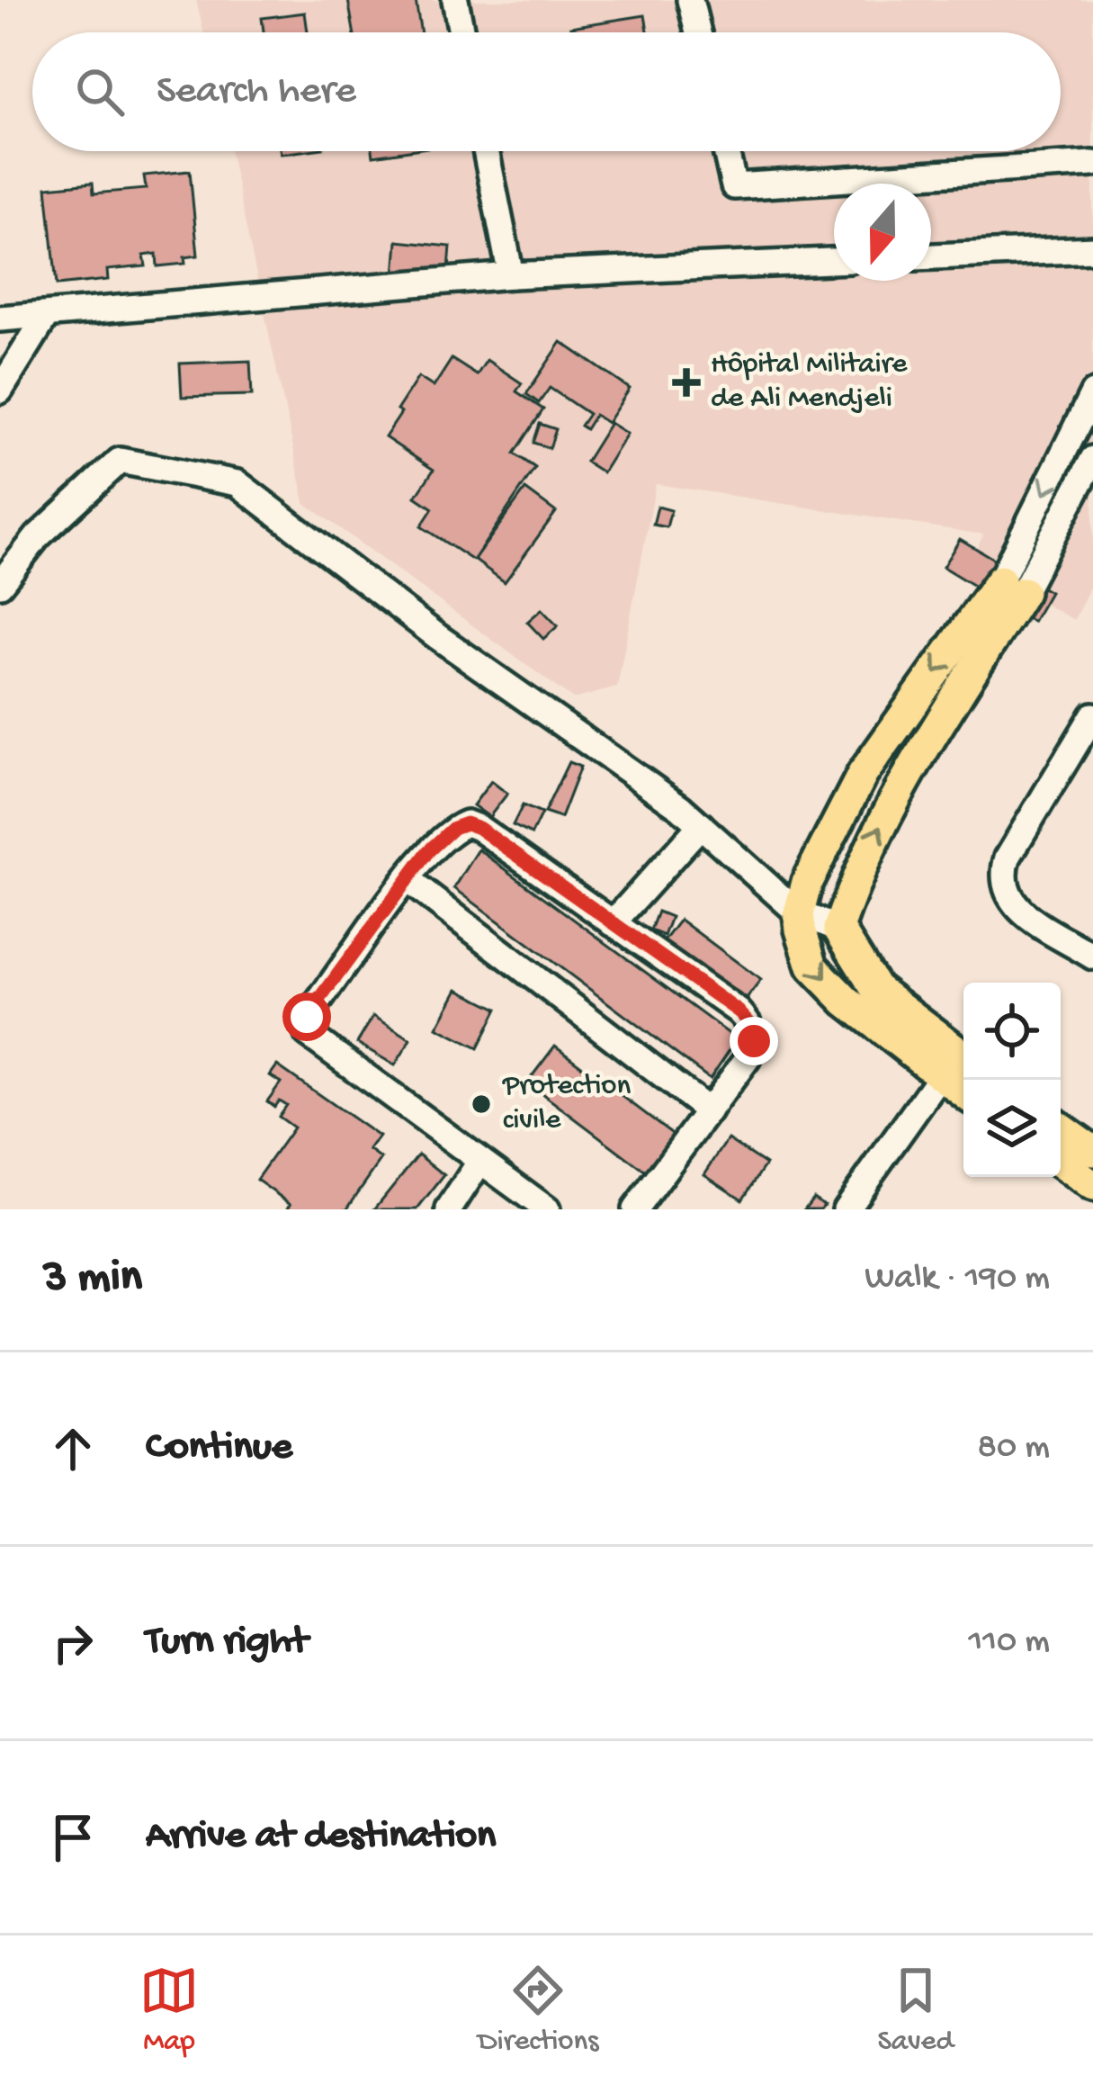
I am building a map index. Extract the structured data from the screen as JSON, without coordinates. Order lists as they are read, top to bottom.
{
  "places": {
    "health": ["Hôpital Militaire de Ali Mendjeli"],
    "other": ["Protection civile"]
  },
  "north": "bottom",
  "page": {
    "search": "Search here",
    "heading": ["3 min", "Walk · 190 m"],
    "list": [
      ["Continue", "80 m"],
      ["Turn right", "110 m"],
      "Arrive at destination"
    ],
    "nav": ["Map", "Directions", "Saved"]
  }
}
